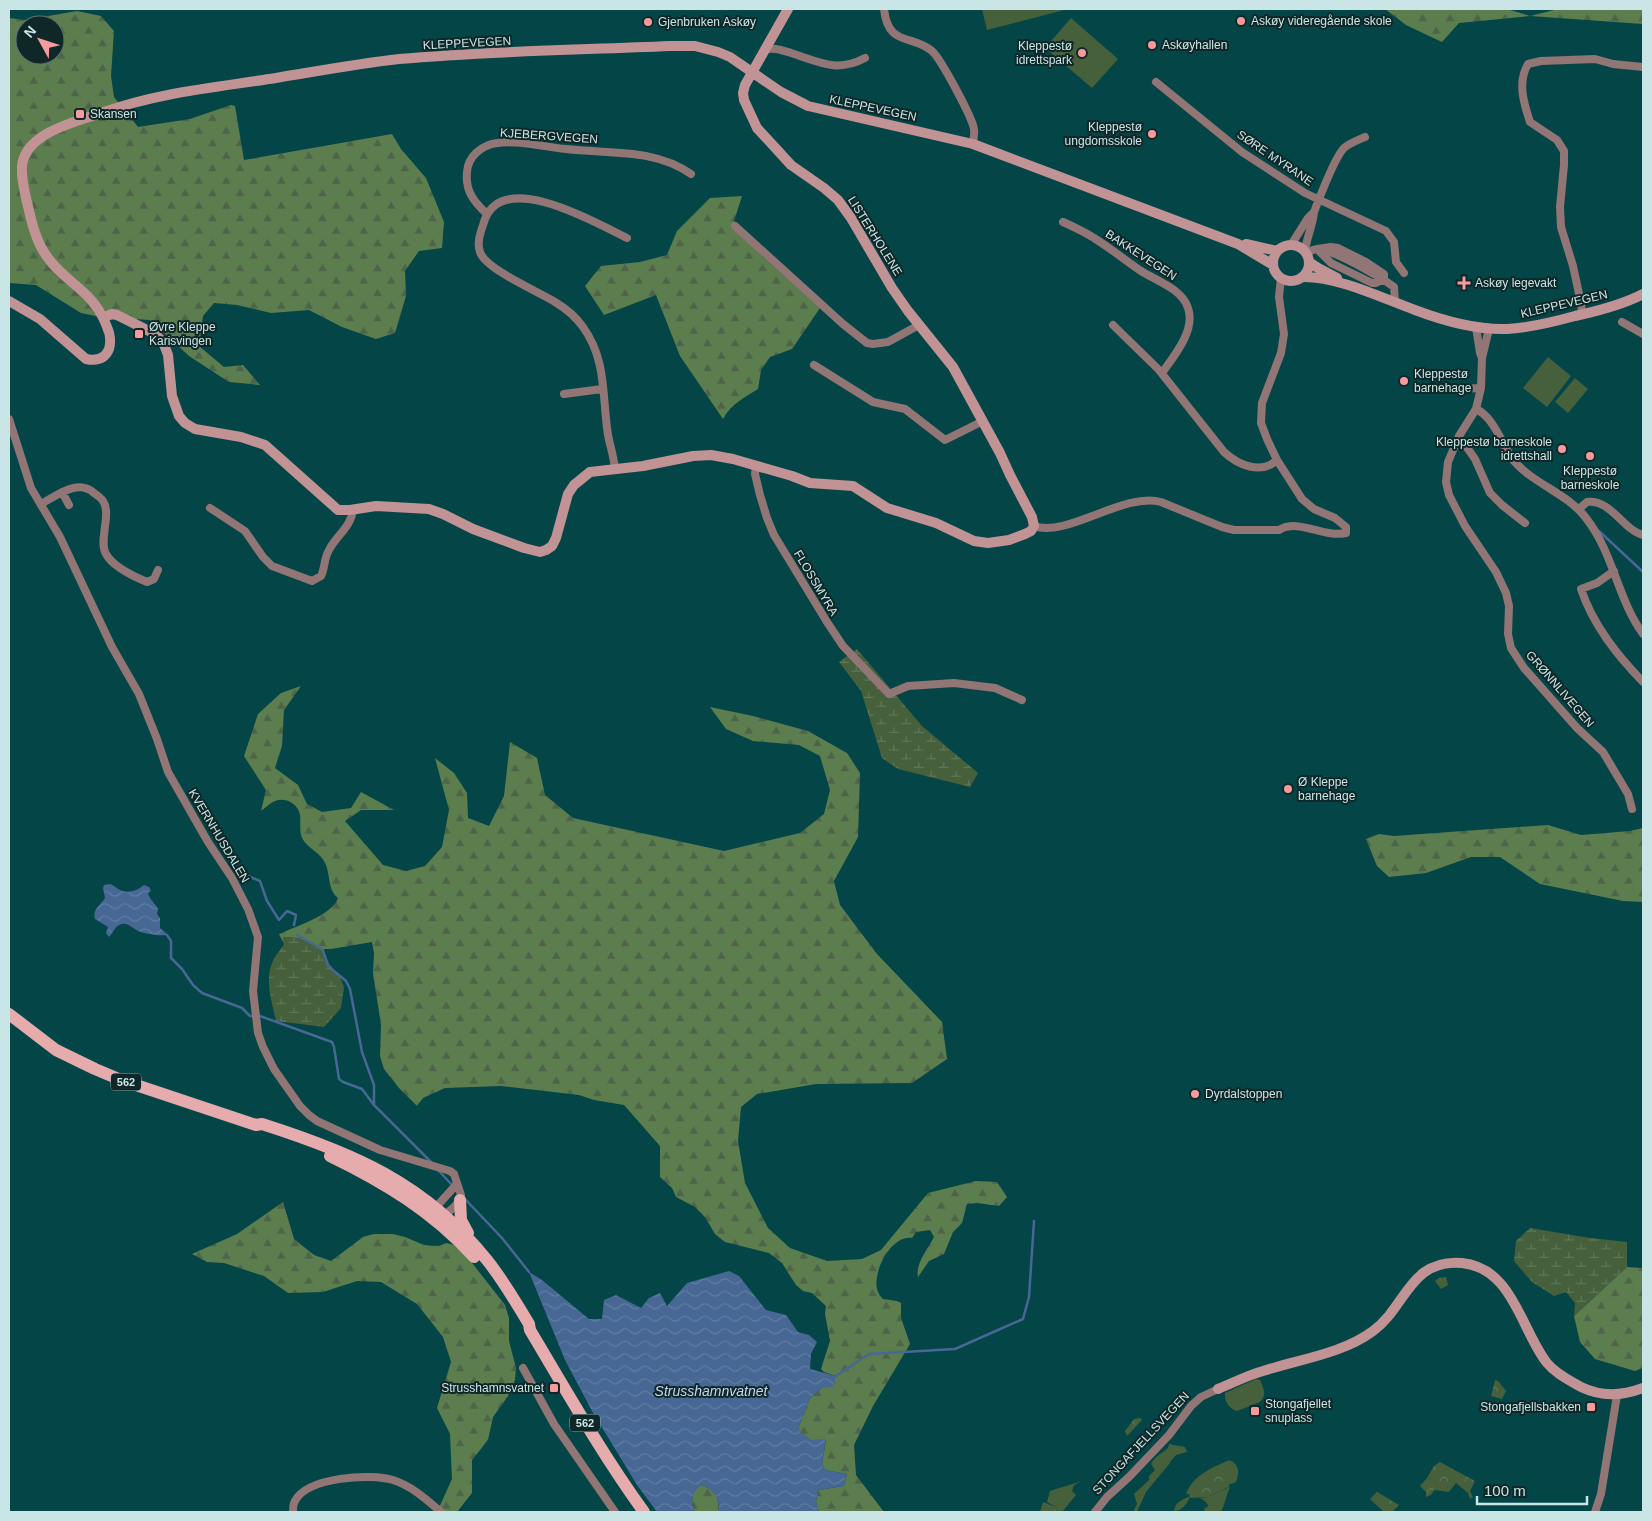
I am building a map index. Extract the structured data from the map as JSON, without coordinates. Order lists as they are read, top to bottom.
{
  "streets": {
    "main road": ["562"],
    "street": [
      "KLEPPEVEGEN",
      "KJEBERGVEGEN",
      "SØRE MYRANE",
      "LISTERHOLENE",
      "BAKKEVEGEN",
      "FLOSSMYRA",
      "GRØNNLIVEGEN",
      "KVERNHUSDALEN",
      "STONGAFJELLSVEGEN"
    ]
  },
  "crossings": [
    ["KLEPPEVEGEN", "LISTERHOLENE"],
    ["KLEPPEVEGEN", "GRØNNLIVEGEN"]
  ],
  "water": ["Strusshamnvatnet"],
  "places": {
    "other": [
      "Askøy videregående skole",
      "Gjenbruken Askøy",
      "Askøyhallen",
      "Kleppestø idrettspark",
      "Kleppestø ungdomsskole",
      "Kleppestø barnehage",
      "Kleppestø barneskole idrettshall",
      "Kleppestø barneskole",
      "Ø Kleppe barnehage",
      "Dyrdalstoppen"
    ],
    "transit": [
      "Skansen",
      "Øvre Kleppe Karisvingen",
      "Strusshamnsvatnet",
      "Stongafjellsbakken",
      "Stongafjellet snuplass"
    ],
    "health": ["Askøy legevakt"]
  },
  "scale_bar": "100 m",
  "north": "top left"
}
